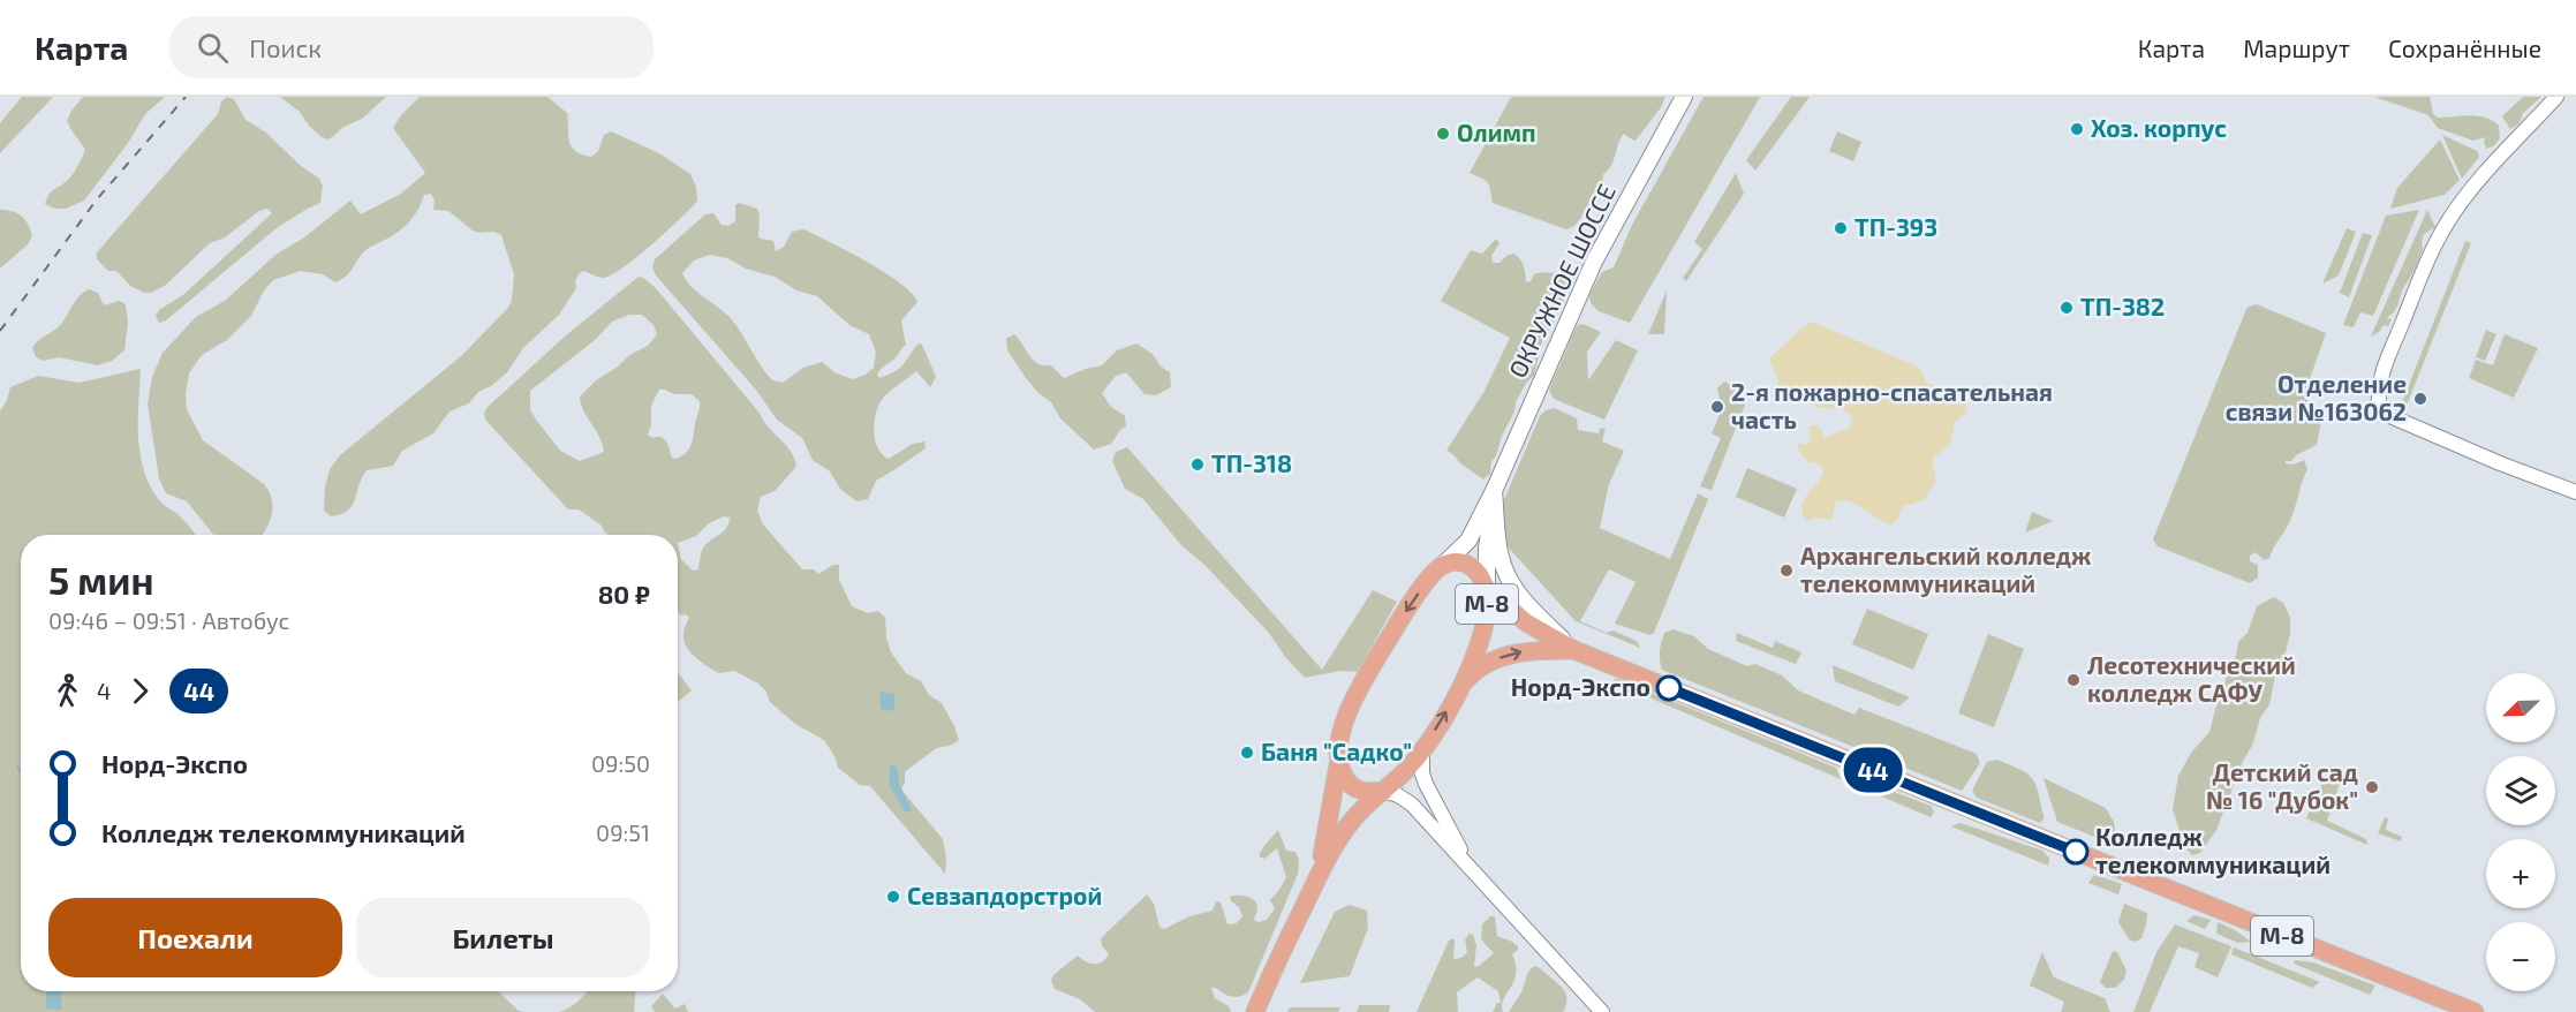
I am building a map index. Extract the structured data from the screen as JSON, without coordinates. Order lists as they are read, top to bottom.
{
  "streets": {
    "main road": ["ОКРУЖНОЕ ШОССЕ", "М-8"]
  },
  "crossings": [
    ["ОКРУЖНОЕ ШОССЕ", "М-8"]
  ],
  "places": [
    "Хоз. корпус",
    "Олимп",
    "ТП-393",
    "ТП-382",
    "Отделение связи №163062",
    "2-я пожарно-спасательная часть",
    "ТП-318",
    "Архангельский колледж телекоммуникаций",
    "Лесотехнический колледж САФУ",
    "Норд-Экспо",
    "Баня \"Садко\"",
    "Детский сад № 16 \"Дубок\"",
    "Колледж телекоммуникаций",
    "Севзапдорстрой"
  ],
  "lines": ["bus line 44"],
  "north": "bottom left",
  "page": {
    "header": "Карта",
    "search": "Поиск",
    "nav": ["Карта", "Маршрут", "Сохранённые"],
    "on_map": "44",
    "heading": ["5 мин", "09:46 – 09:51 · Автобус", "80 ₽"],
    "legs": ["4", "44"],
    "map_buttons": ["+", "−"],
    "list": [
      {
        "name": "Норд-Экспо",
        "value": "09:50"
      },
      {
        "name": "Колледж телекоммуникаций",
        "value": "09:51"
      }
    ],
    "buttons": ["Поехали", "Билеты"]
  }
}
